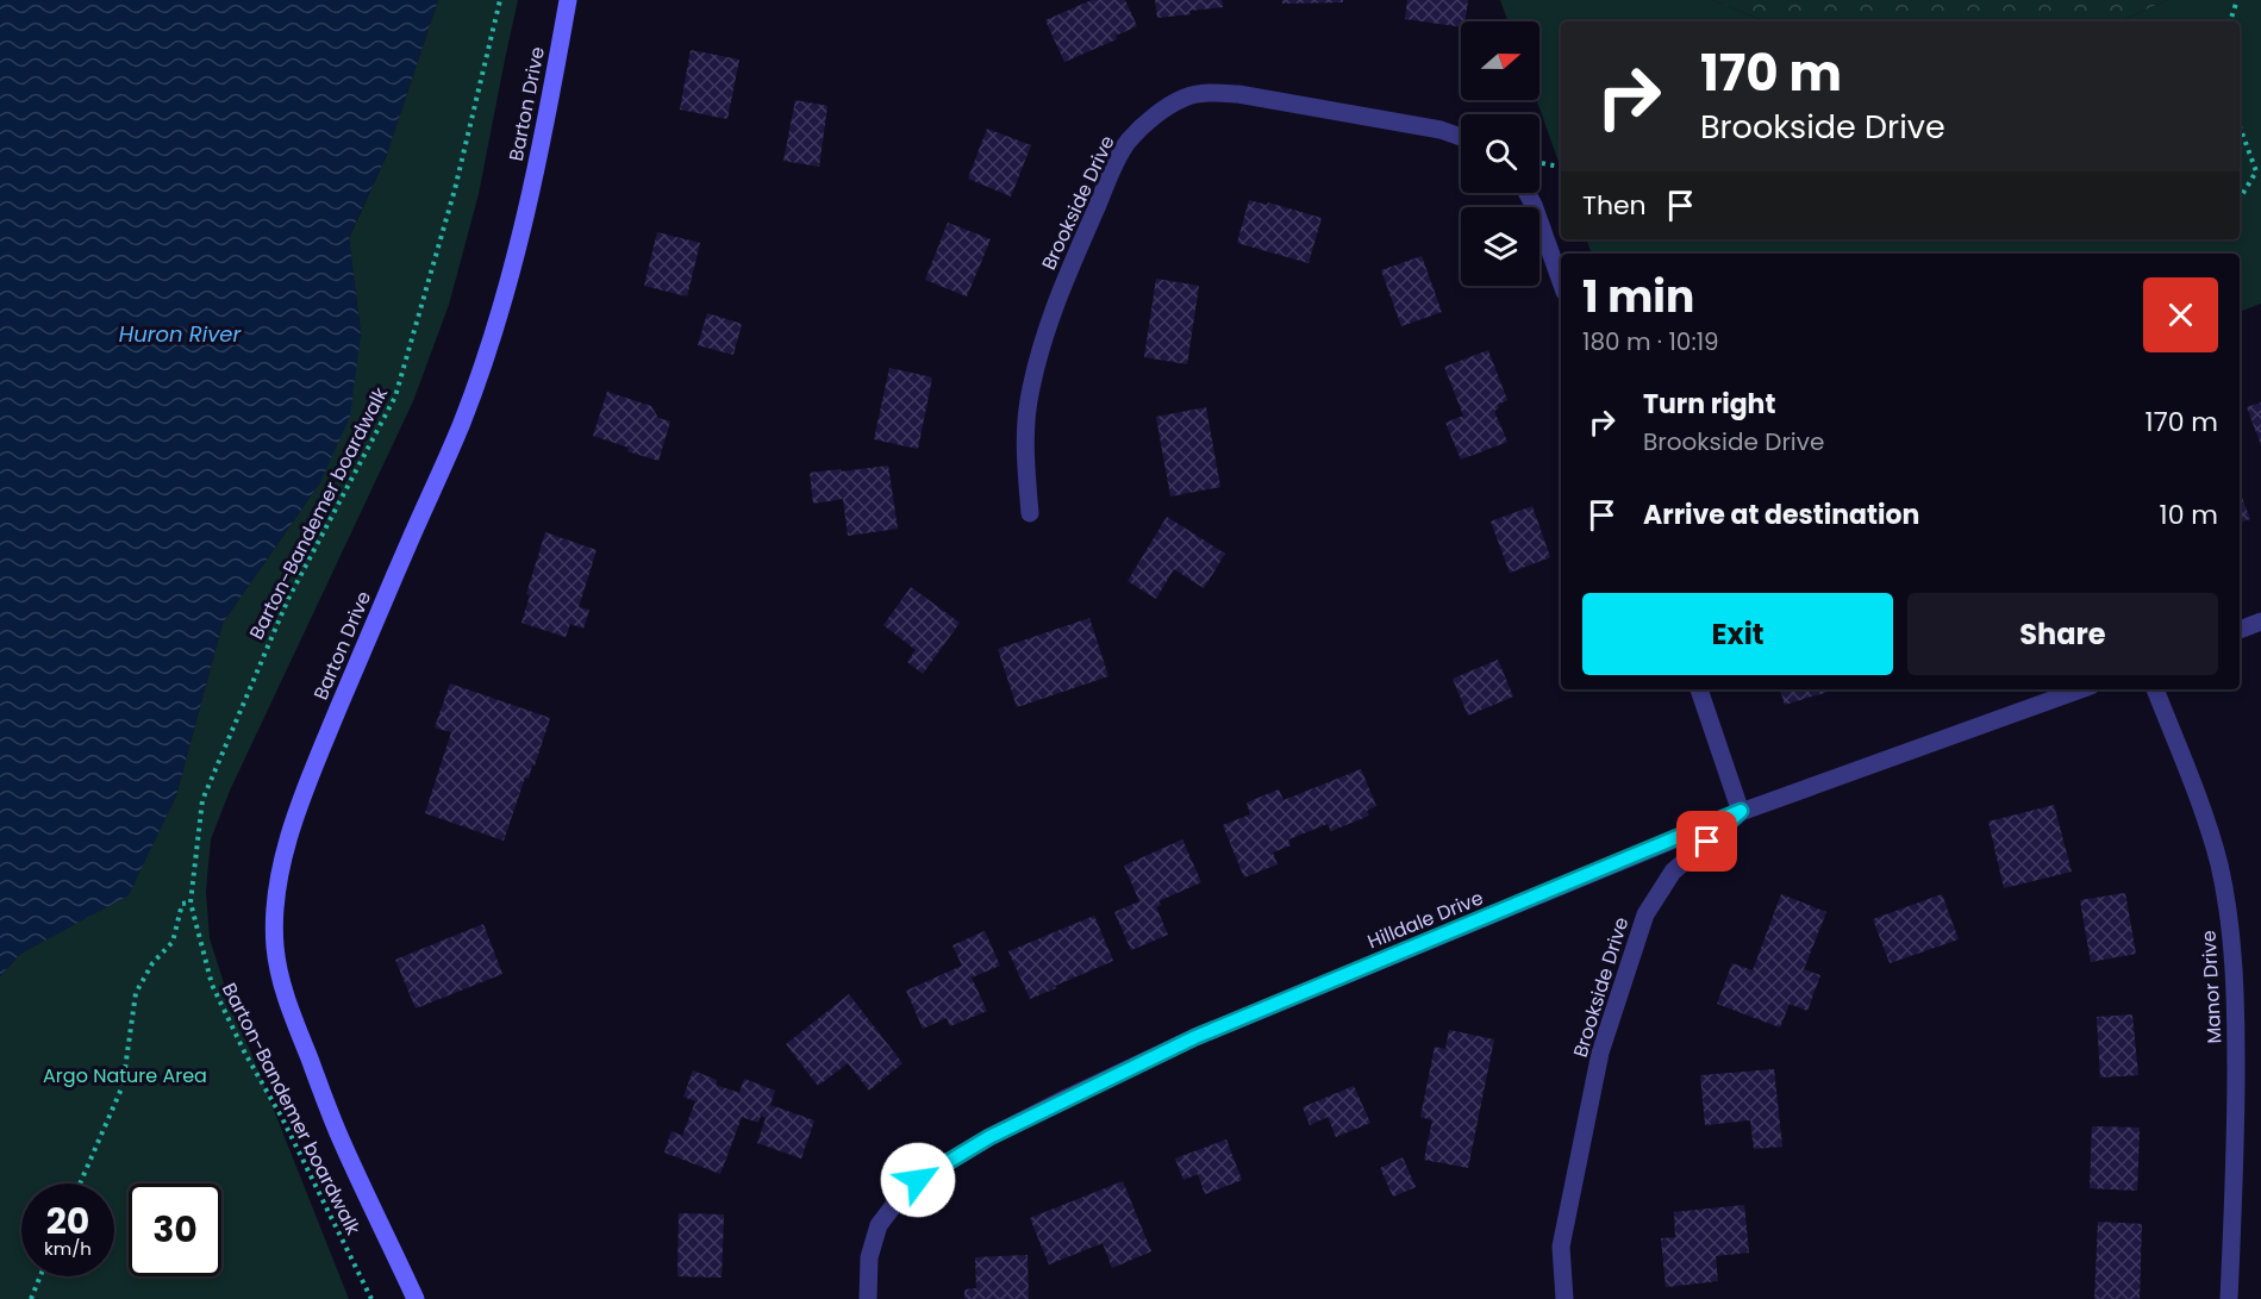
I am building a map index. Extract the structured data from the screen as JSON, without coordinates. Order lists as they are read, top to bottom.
{
  "streets": {
    "main road": ["Barton Drive"],
    "street": ["Brookside Drive", "Hilldale Drive", "Manor Drive"],
    "path": ["Barton-Bandemer boardwalk"]
  },
  "crossings": [
    ["Brookside Drive", "Hilldale Drive"]
  ],
  "water": ["Huron River"],
  "parks": ["Argo Nature Area"],
  "north": "right",
  "page": {
    "turn": ["170 m", "Brookside Drive"],
    "then": "Then",
    "heading": ["1 min", "180 m · 10:19"],
    "list": [
      {
        "name": "Turn right",
        "note": "Brookside Drive",
        "value": "170 m"
      },
      {
        "name": "Arrive at destination",
        "value": "10 m"
      }
    ],
    "buttons": ["Exit", "Share"],
    "speed": "20 km/h",
    "limit": "30"
  }
}
